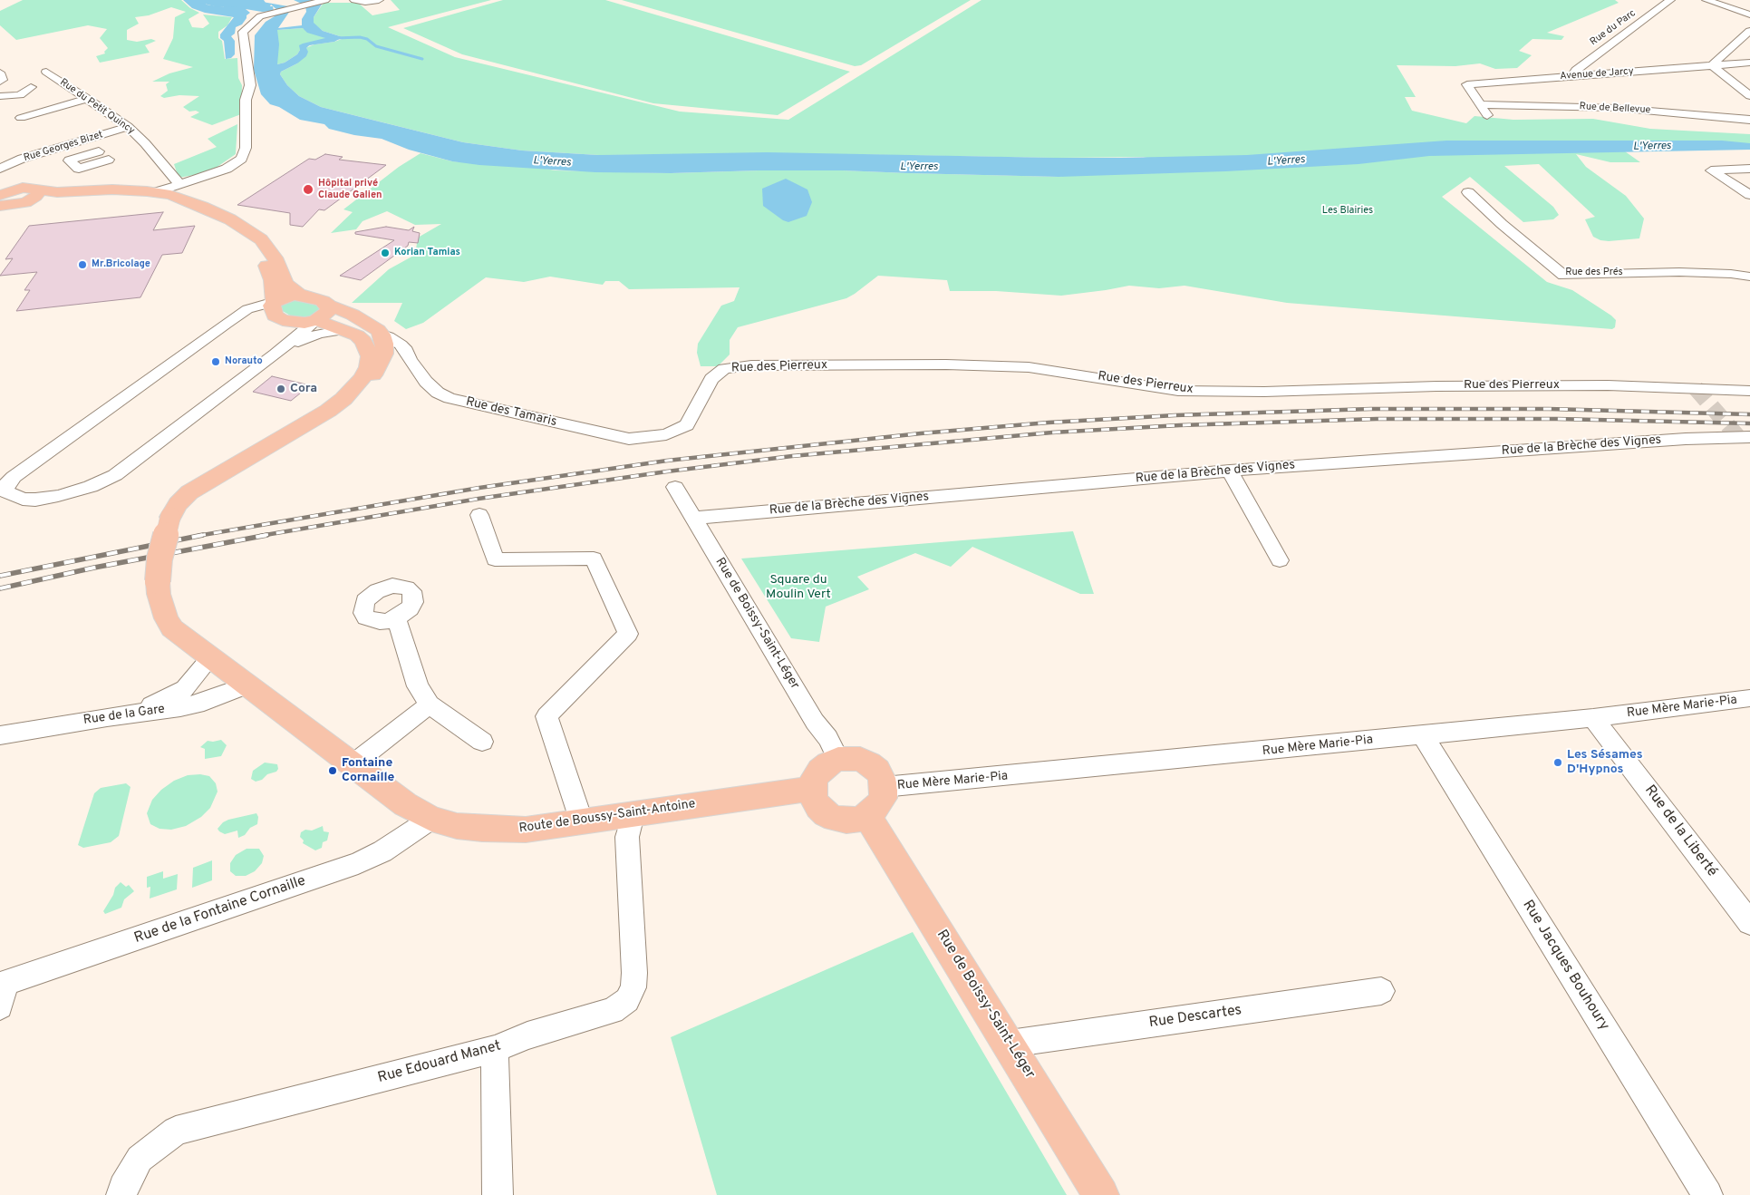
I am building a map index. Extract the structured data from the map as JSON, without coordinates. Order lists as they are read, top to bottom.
{
  "streets": {
    "main road": ["Rue de Boissy-Saint-Léger", "Route de Boussy-Saint-Antoine"],
    "street": [
      "Rue du Parc",
      "Avenue de Jarcy",
      "Rue du Petit Quincy",
      "Rue de Bellevue",
      "Rue Georges Bizet",
      "Rue des Prés",
      "Rue des Pierreux",
      "Rue des Tamaris",
      "Rue de la Brèche des Vignes",
      "Rue Mère Marie-Pia",
      "Rue de la Gare",
      "Rue de la Liberté",
      "Rue de la Fontaine Cornaille",
      "Rue Jacques Bouhoury",
      "Rue Descartes",
      "Rue Edouard Manet"
    ]
  },
  "crossings": [
    ["Rue du Parc", "Avenue de Jarcy"],
    ["Avenue de Jarcy", "Rue de Bellevue"],
    ["Rue du Petit Quincy", "Rue Georges Bizet"],
    ["Rue des Pierreux", "Rue des Tamaris"],
    ["Rue des Tamaris", "Route de Boussy-Saint-Antoine"],
    ["Rue de la Brèche des Vignes", "Rue de Boissy-Saint-Léger"],
    ["Rue de Boissy-Saint-Léger", "Rue Mère Marie-Pia"],
    ["Rue de Boissy-Saint-Léger", "Route de Boussy-Saint-Antoine"],
    ["Rue de Boissy-Saint-Léger", "Rue Descartes"],
    ["Rue Mère Marie-Pia", "Route de Boussy-Saint-Antoine"],
    ["Rue Mère Marie-Pia", "Rue de la Liberté"],
    ["Rue Mère Marie-Pia", "Rue Jacques Bouhoury"],
    ["Rue de la Gare", "Route de Boussy-Saint-Antoine"],
    ["Route de Boussy-Saint-Antoine", "Rue de la Fontaine Cornaille"],
    ["Route de Boussy-Saint-Antoine", "Rue Edouard Manet"]
  ],
  "water": ["L'Yerres"],
  "parks": ["Les Blairies", "Square du Moulin Vert"],
  "places": [
    "Hôpital privé Claude Galien",
    "Korian Tamias",
    "Mr.Bricolage",
    "Norauto",
    "Cora",
    "Les Sésames D'Hypnos",
    "Fontaine Cornaille"
  ]
}
